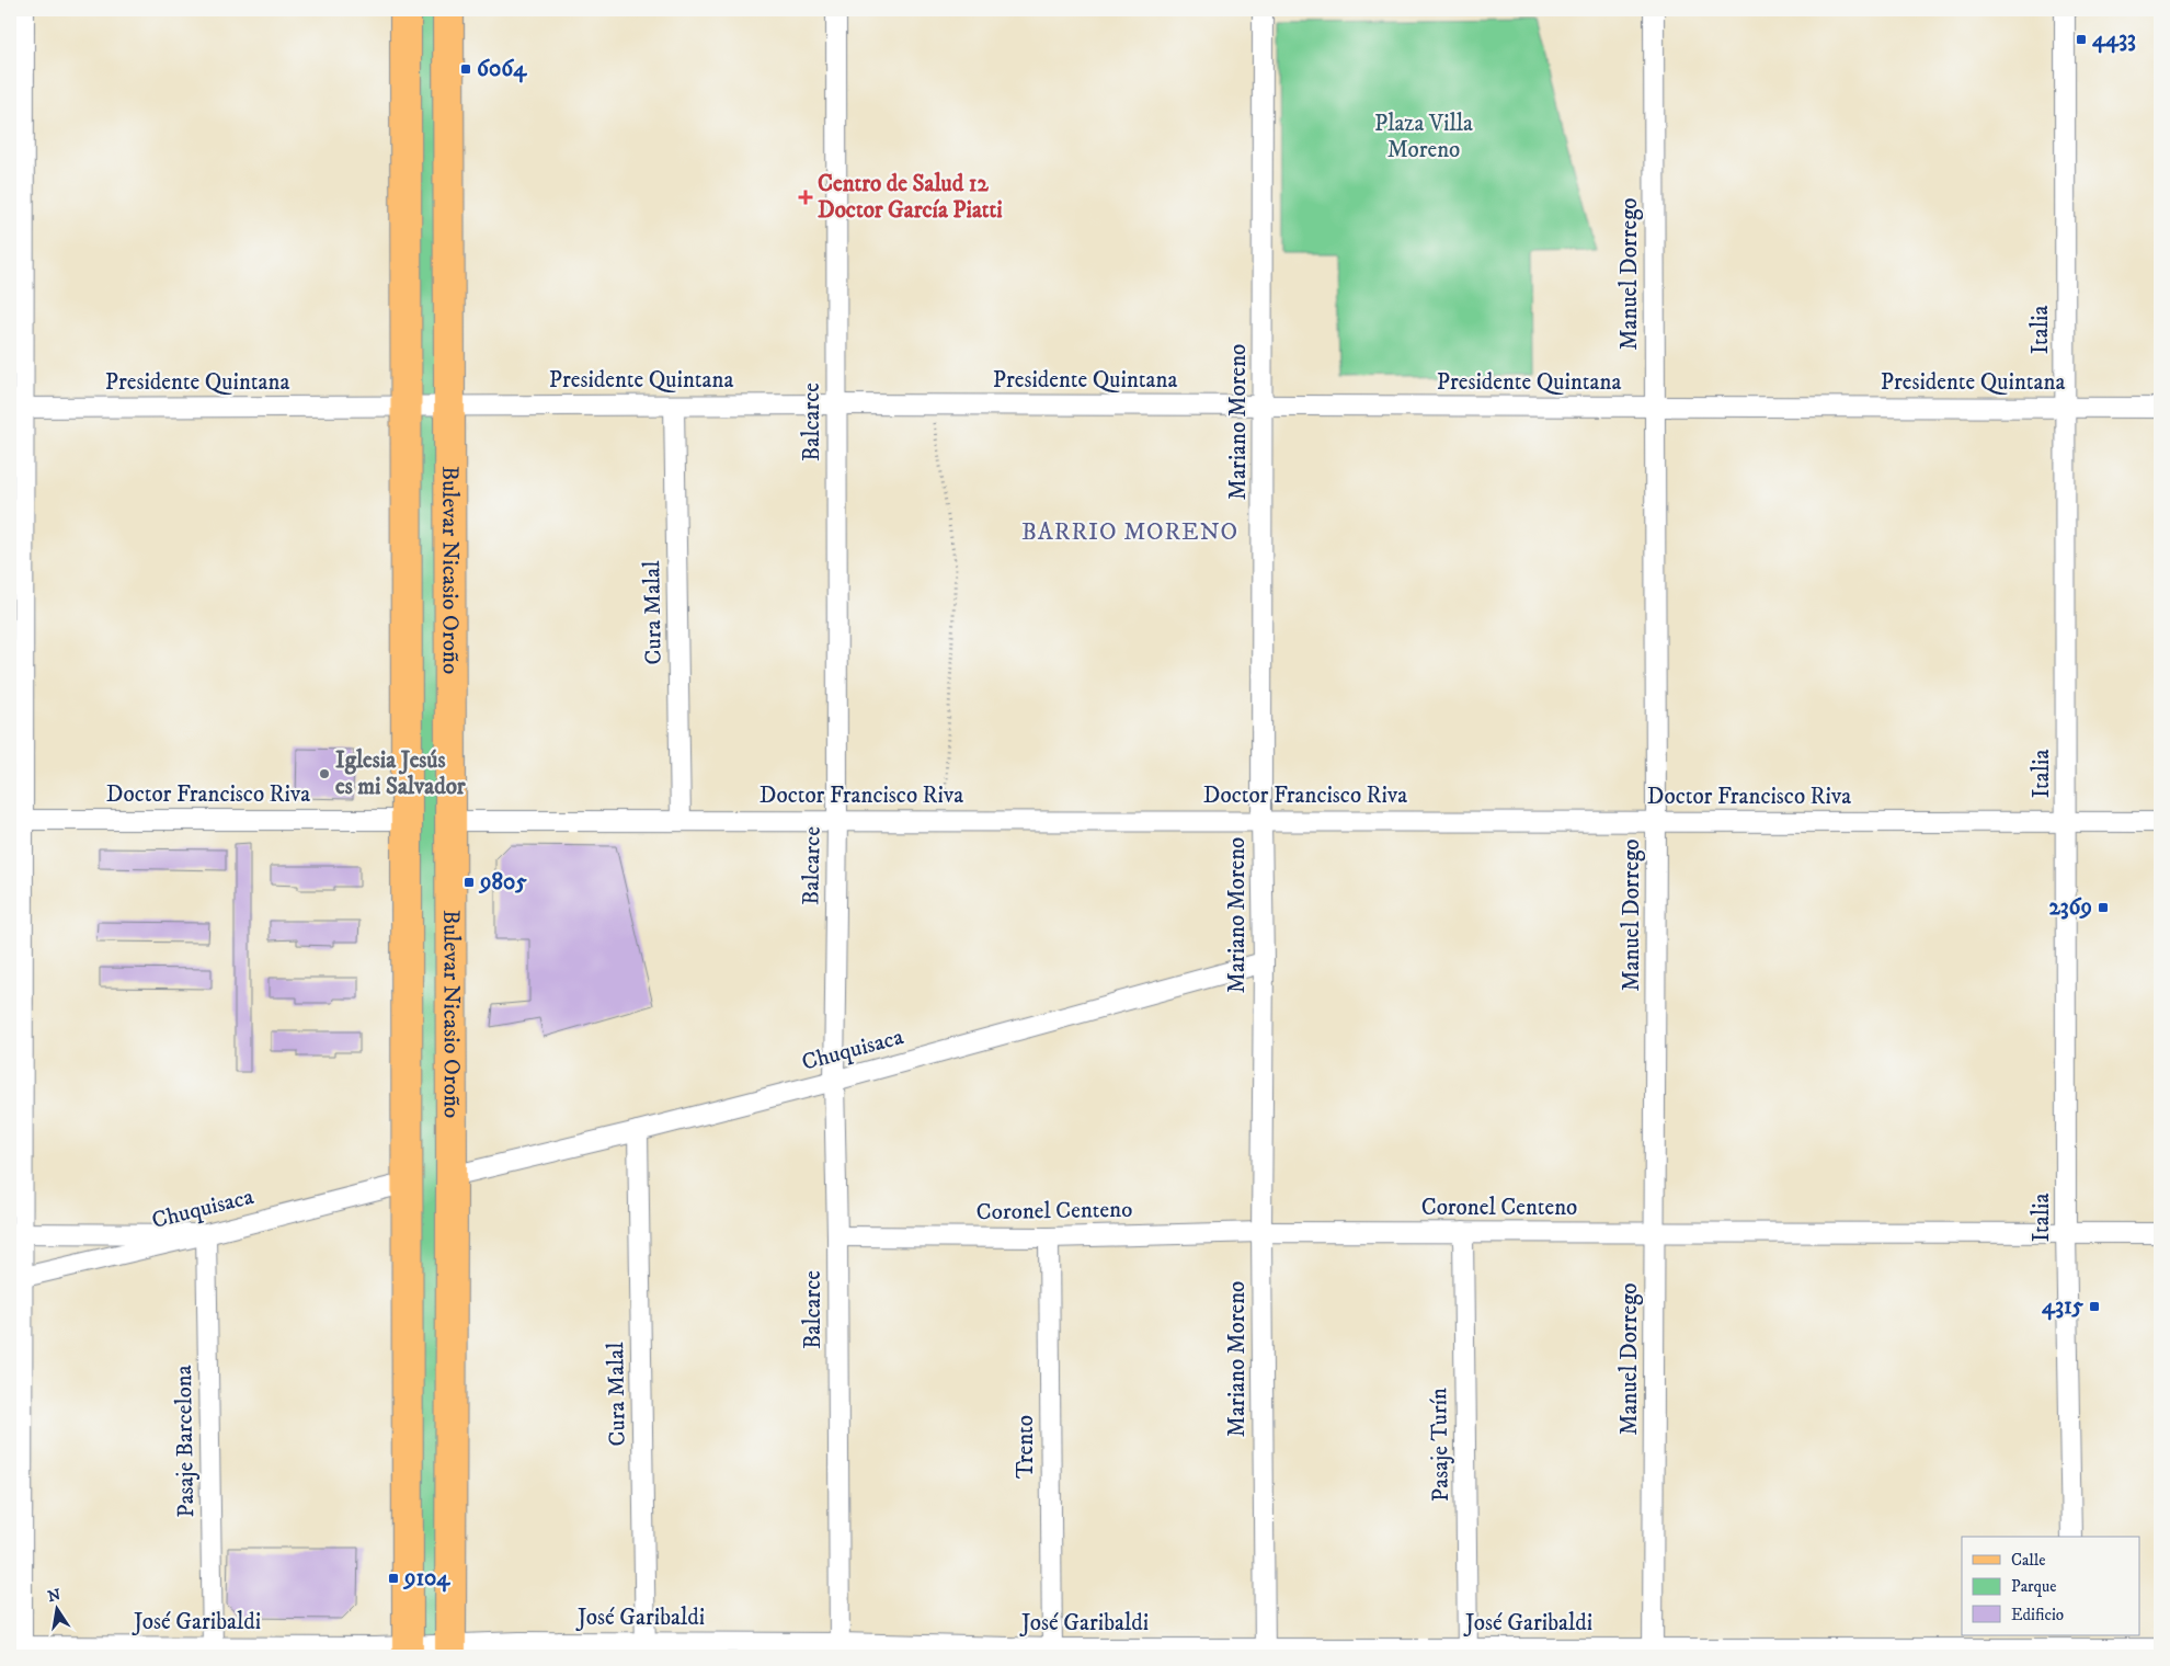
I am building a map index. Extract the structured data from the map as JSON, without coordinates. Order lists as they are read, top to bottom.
{
  "streets": {
    "main road": ["Bulevar Nicasio Oroño"],
    "street": [
      "Manuel Dorrego",
      "Italia",
      "Presidente Quintana",
      "Balcarce",
      "Mariano Moreno",
      "Cura Malal",
      "Doctor Francisco Riva",
      "Chuquisaca",
      "Coronel Centeno",
      "Pasaje Barcelona",
      "Pasaje Turín",
      "Trento",
      "José Garibaldi"
    ]
  },
  "crossings": [
    ["Manuel Dorrego", "Presidente Quintana"],
    ["Manuel Dorrego", "Doctor Francisco Riva"],
    ["Manuel Dorrego", "Coronel Centeno"],
    ["Manuel Dorrego", "José Garibaldi"],
    ["Italia", "Presidente Quintana"],
    ["Italia", "Doctor Francisco Riva"],
    ["Italia", "Coronel Centeno"],
    ["Presidente Quintana", "Balcarce"],
    ["Presidente Quintana", "Mariano Moreno"],
    ["Presidente Quintana", "Bulevar Nicasio Oroño"],
    ["Presidente Quintana", "Cura Malal"],
    ["Balcarce", "Doctor Francisco Riva"],
    ["Balcarce", "Chuquisaca"],
    ["Balcarce", "Coronel Centeno"],
    ["Balcarce", "José Garibaldi"],
    ["Mariano Moreno", "Doctor Francisco Riva"],
    ["Mariano Moreno", "Chuquisaca"],
    ["Mariano Moreno", "Coronel Centeno"],
    ["Mariano Moreno", "José Garibaldi"],
    ["Bulevar Nicasio Oroño", "Doctor Francisco Riva"],
    ["Bulevar Nicasio Oroño", "Chuquisaca"],
    ["Bulevar Nicasio Oroño", "José Garibaldi"],
    ["Cura Malal", "Doctor Francisco Riva"],
    ["Cura Malal", "Chuquisaca"],
    ["Cura Malal", "José Garibaldi"],
    ["Chuquisaca", "Pasaje Barcelona"],
    ["Coronel Centeno", "Pasaje Turín"],
    ["Coronel Centeno", "Trento"],
    ["Pasaje Barcelona", "José Garibaldi"],
    ["Pasaje Turín", "José Garibaldi"],
    ["Trento", "José Garibaldi"]
  ],
  "districts": ["BARRIO MORENO"],
  "parks": ["Plaza Villa Moreno"],
  "places": {
    "transit": [
      "4433",
      "6064",
      "9805",
      "2369",
      "4315",
      "9104"
    ],
    "health": ["Centro de Salud 12 Doctor García Piatti"],
    "other": ["Iglesia Jesús es mi Salvador"]
  },
  "legend": ["Calle", "Parque", "Edificio"],
  "north": "top"
}
